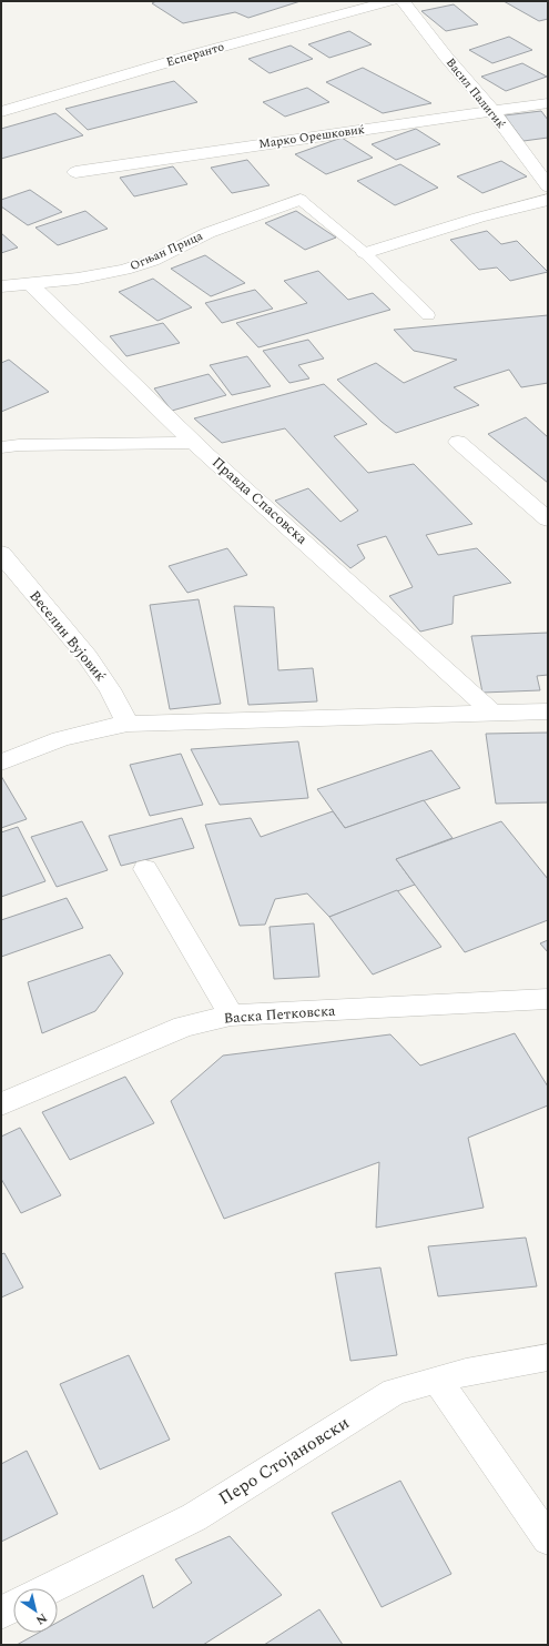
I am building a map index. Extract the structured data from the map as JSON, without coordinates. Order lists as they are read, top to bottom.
{
  "streets": {
    "street": [
      "Есперанто",
      "Васил Палигиќ",
      "Марко Орешковиќ",
      "Огњан Прица",
      "Правда Спасовска",
      "Веселин Вујовиќ",
      "Васка Петковска",
      "Перо Стојановски"
    ]
  },
  "crossings": [
    ["Васил Палигиќ", "Марко Орешковиќ"],
    ["Огњан Прица", "Правда Спасовска"]
  ],
  "north": "bottom right"
}
